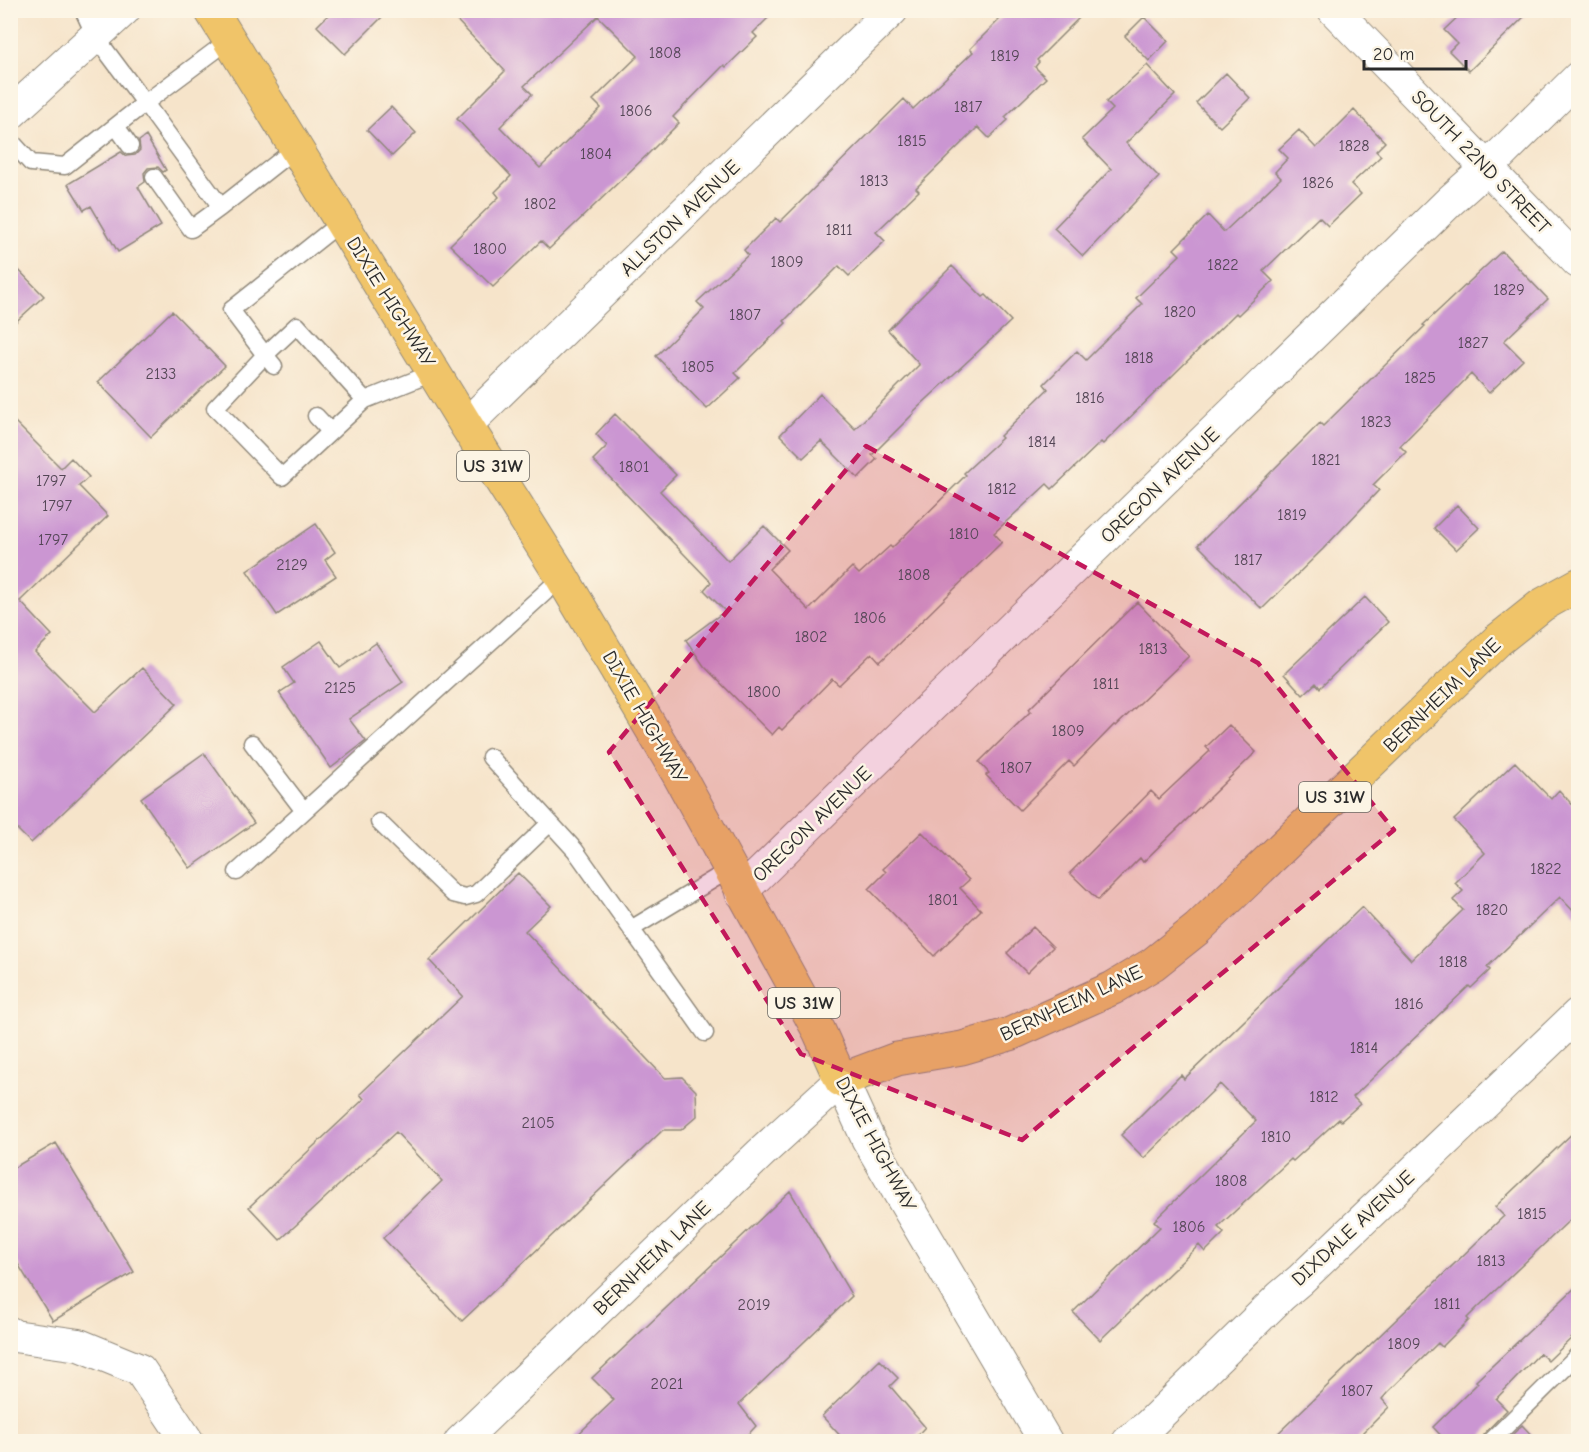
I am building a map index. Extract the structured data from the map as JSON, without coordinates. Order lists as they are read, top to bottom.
{
  "streets": {
    "main road": ["DIXIE HIGHWAY", "US 31W", "BERNHEIM LANE"],
    "street": [
      "SOUTH 22ND STREET",
      "ALLSTON AVENUE",
      "OREGON AVENUE",
      "DIXDALE AVENUE"
    ]
  },
  "crossings": [
    ["SOUTH 22ND STREET", "OREGON AVENUE"],
    ["ALLSTON AVENUE", "DIXIE HIGHWAY"],
    ["DIXIE HIGHWAY", "OREGON AVENUE"],
    ["DIXIE HIGHWAY", "BERNHEIM LANE"]
  ],
  "house_numbers": [
    "1808",
    "1819",
    "1817",
    "1806",
    "1815",
    "1828",
    "1804",
    "1813",
    "1826",
    "1802",
    "1811",
    "1800",
    "1809",
    "1822",
    "1829",
    "1820",
    "1807",
    "1827",
    "1818",
    "1805",
    "2133",
    "1825",
    "1816",
    "1823",
    "1814",
    "1821",
    "1801",
    "1797",
    "1812",
    "1797",
    "1819",
    "1810",
    "1797",
    "1817",
    "2129",
    "1808",
    "1806",
    "1802",
    "1813",
    "1811",
    "2125",
    "1800",
    "1809",
    "1807",
    "1822",
    "1801",
    "1820",
    "1818",
    "1816",
    "1814",
    "1812",
    "2105",
    "1810",
    "1808",
    "1815",
    "1806",
    "1813",
    "1811",
    "2019",
    "1809",
    "2021",
    "1807"
  ],
  "scale_bar": "20 m"
}
